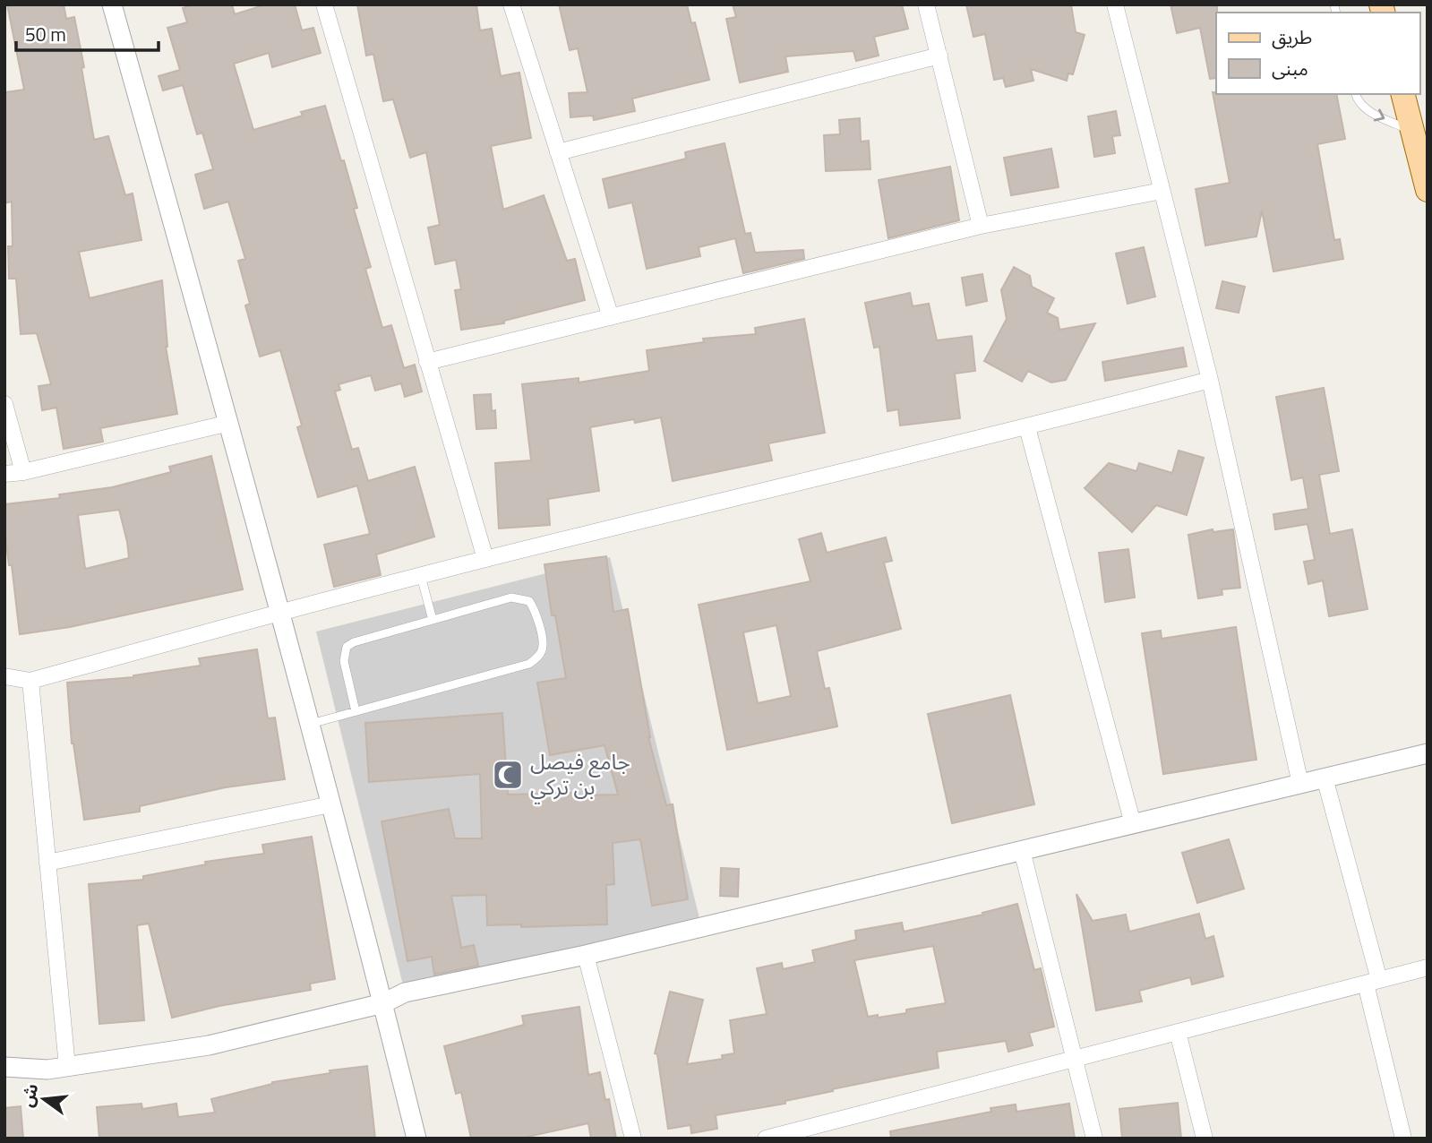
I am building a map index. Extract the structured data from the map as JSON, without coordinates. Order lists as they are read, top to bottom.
{
  "places": {
    "mosque": ["جامع فيصل بن تركي"]
  },
  "legend": ["طريق", "مبنى"],
  "scale_bar": "50 m",
  "north": "left"
}
